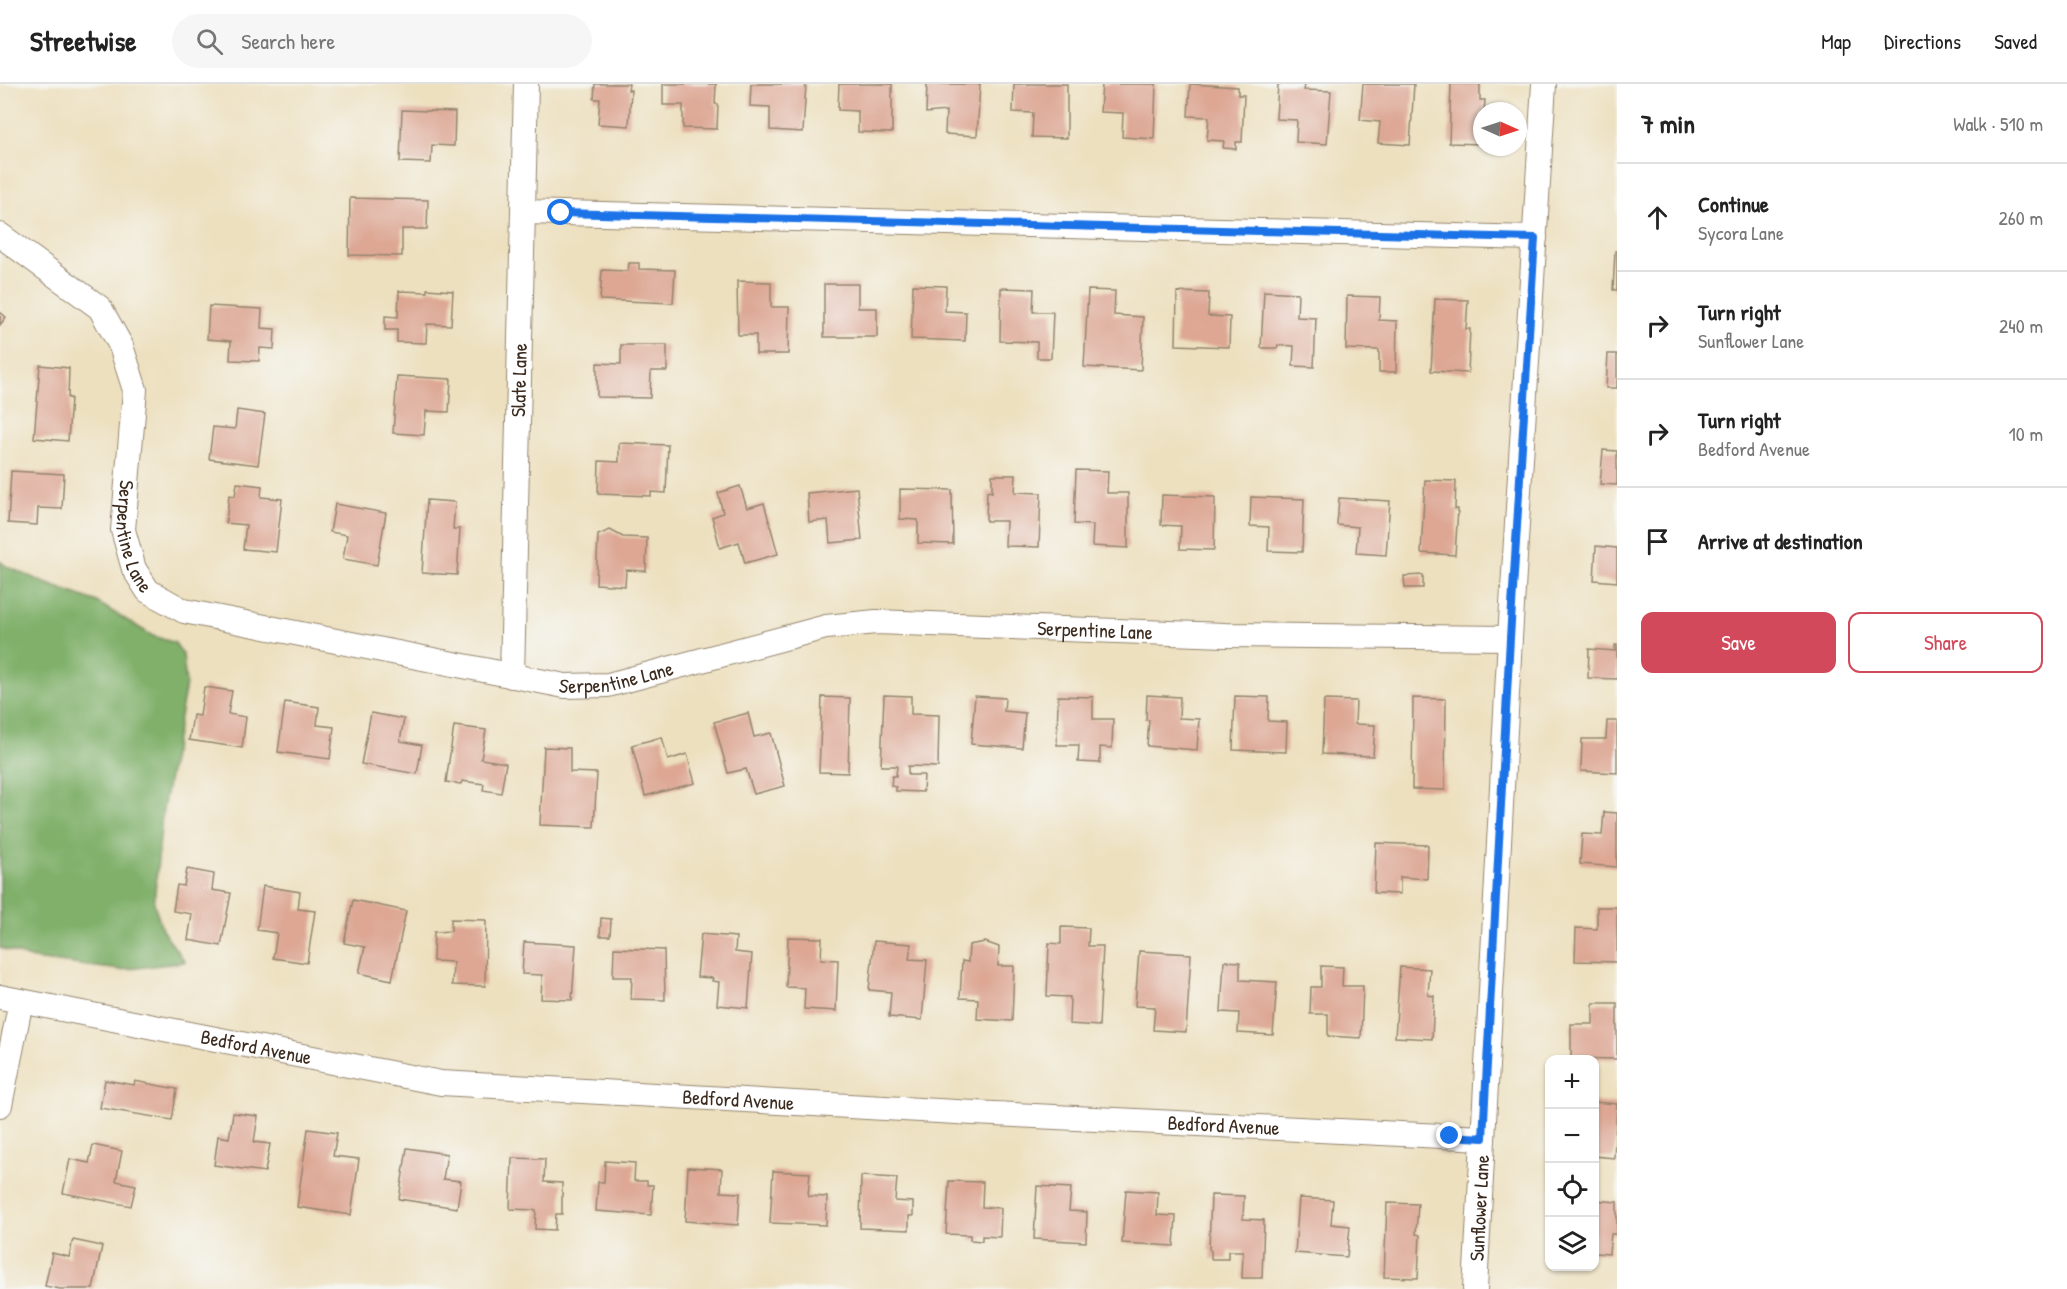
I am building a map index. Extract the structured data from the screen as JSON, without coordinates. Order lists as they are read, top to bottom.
{
  "streets": {
    "street": [
      "Slate Lane",
      "Serpentine Lane",
      "Bedford Avenue",
      "Sunflower Lane"
    ]
  },
  "crossings": [
    ["Slate Lane", "Serpentine Lane"],
    ["Serpentine Lane", "Sunflower Lane"],
    ["Bedford Avenue", "Sunflower Lane"]
  ],
  "north": "right",
  "page": {
    "header": "Streetwise",
    "search": "Search here",
    "nav": ["Map", "Directions", "Saved"],
    "heading": ["7 min", "Walk · 510 m"],
    "list": [
      ["Continue", "Sycora Lane", "260 m"],
      ["Turn right", "Sunflower Lane", "240 m"],
      ["Turn right", "Bedford Avenue", "10 m"],
      "Arrive at destination"
    ],
    "buttons": ["Save", "Share"],
    "map_buttons": ["+", "−"]
  }
}
